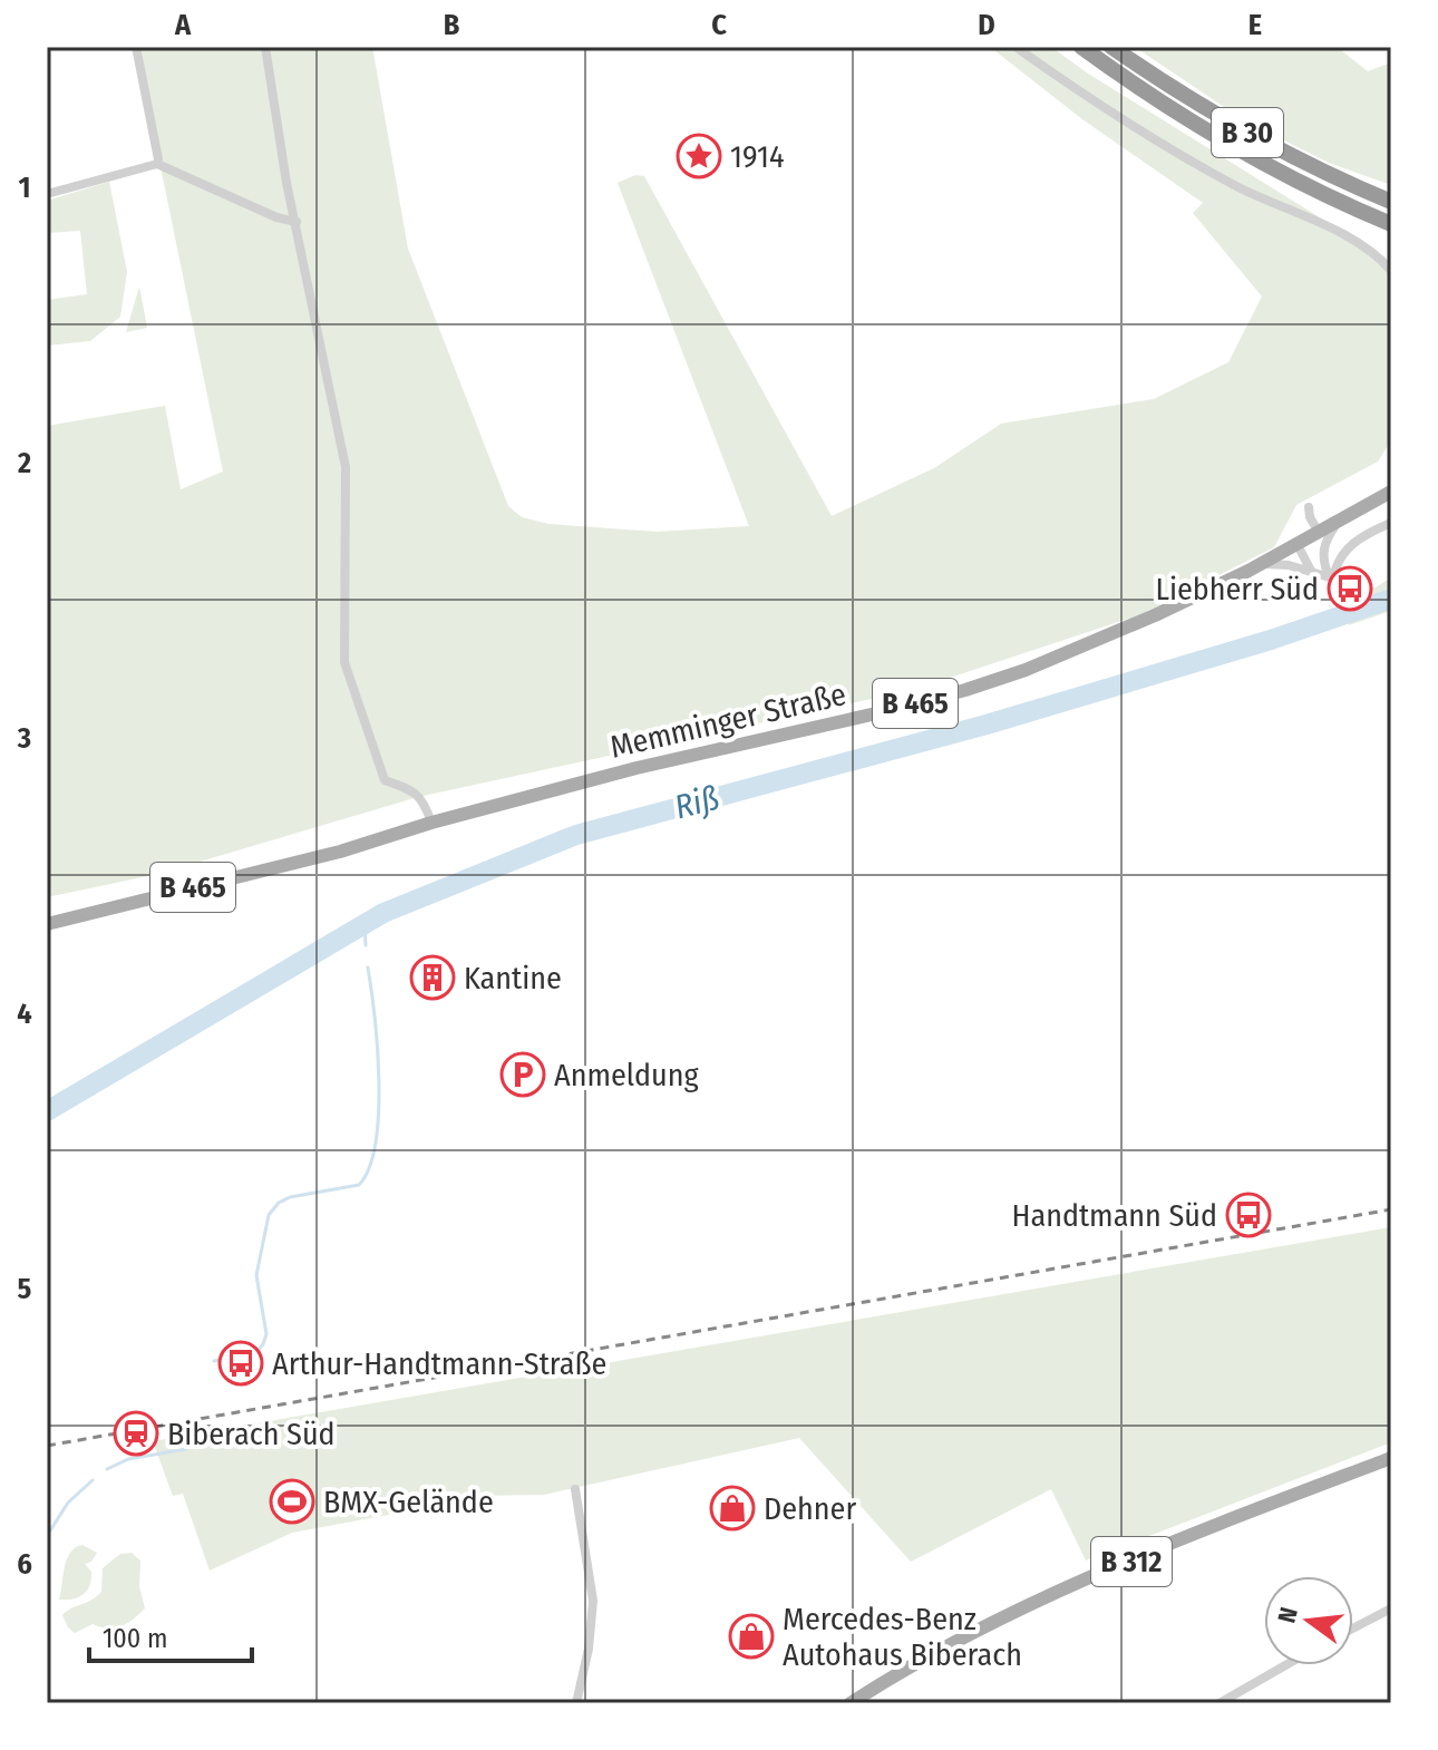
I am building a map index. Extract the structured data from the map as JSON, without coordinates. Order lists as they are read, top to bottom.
{
  "streets": {
    "highway": ["B 30"],
    "main road": ["B 465", "Memminger Straße", "B 312"]
  },
  "water": ["Riß"],
  "places": {
    "place": ["1914"],
    "bus stop": ["Liebherr Süd", "Handtmann Süd", "Arthur-Handtmann-Straße"],
    "building": ["Kantine"],
    "parking": ["Anmeldung"],
    "station": ["Biberach Süd"],
    "sports": ["BMX-Gelände"],
    "shop": ["Dehner", "Mercedes-Benz Autohaus Biberach"]
  },
  "scale_bar": "100 m",
  "north": "left",
  "grid": {
    "columns": [
      "A",
      "B",
      "C",
      "D",
      "E"
    ],
    "rows": [
      "1",
      "2",
      "3",
      "4",
      "5",
      "6"
    ]
  }
}
